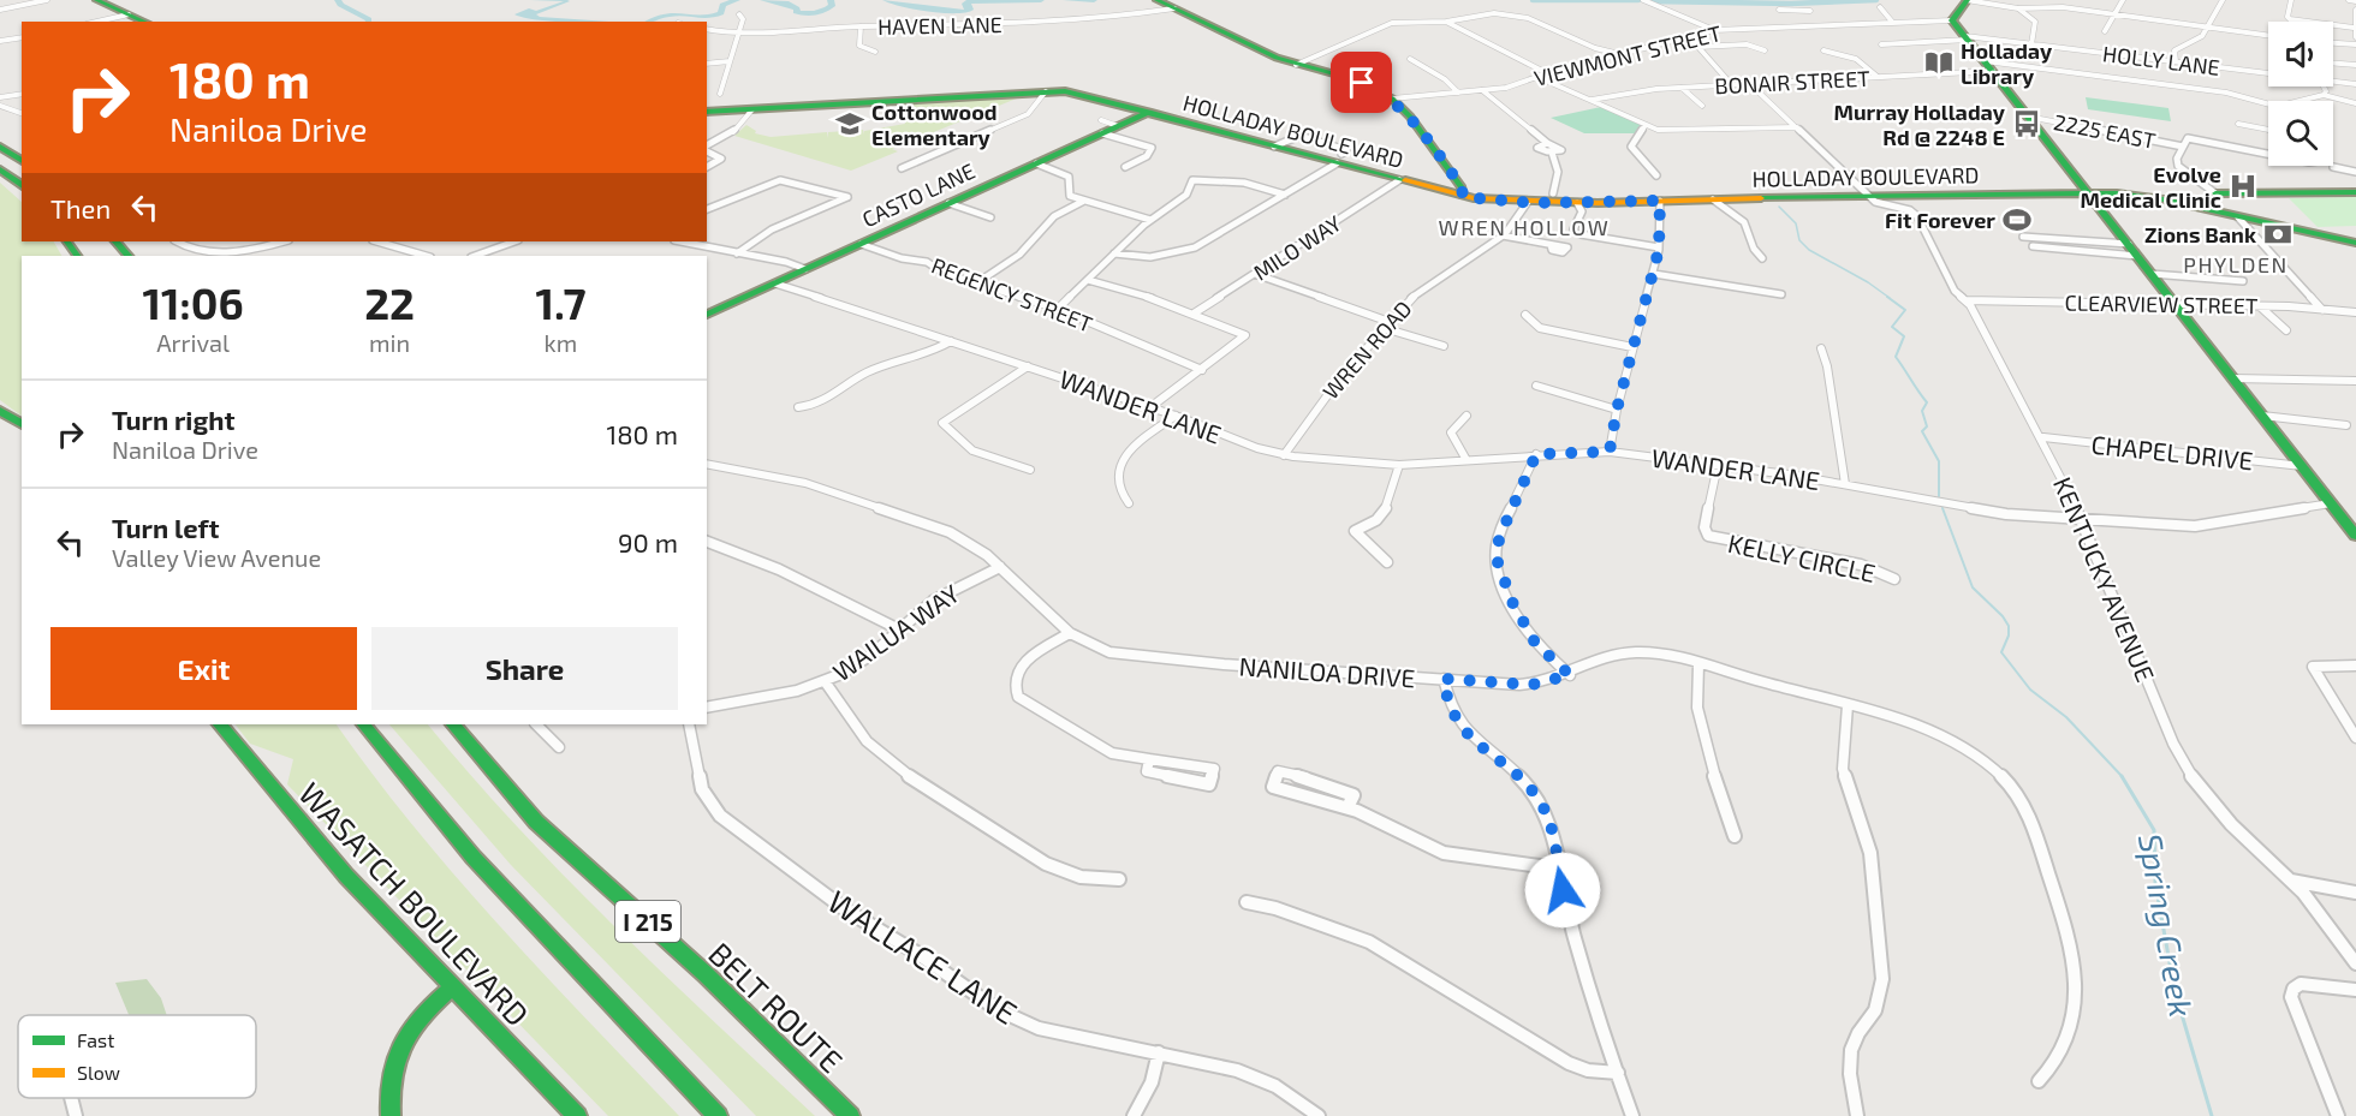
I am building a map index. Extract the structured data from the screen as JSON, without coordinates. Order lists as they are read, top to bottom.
{
  "streets": {
    "main road": [
      "HOLLADAY BOULEVARD",
      "CASTO LANE",
      "WASATCH BOULEVARD",
      "I 215",
      "BELT ROUTE"
    ],
    "street": [
      "HAVEN LANE",
      "VIEWMONT STREET",
      "HOLLY LANE",
      "BONAIR STREET",
      "2225 EAST",
      "MILO WAY",
      "REGENCY STREET",
      "CLEARVIEW STREET",
      "WREN ROAD",
      "WANDER LANE",
      "CHAPEL DRIVE",
      "KELLY CIRCLE",
      "KENTUCKY AVENUE",
      "WAILUA WAY",
      "NANILOA DRIVE",
      "WALLACE LANE"
    ]
  },
  "crossings": [
    ["BONAIR STREET", "KENTUCKY AVENUE"],
    ["HOLLADAY BOULEVARD", "CASTO LANE"],
    ["HOLLADAY BOULEVARD", "MILO WAY"],
    ["HOLLADAY BOULEVARD", "WREN ROAD"],
    ["HOLLADAY BOULEVARD", "KENTUCKY AVENUE"],
    ["CASTO LANE", "REGENCY STREET"],
    ["CASTO LANE", "WANDER LANE"],
    ["CLEARVIEW STREET", "KENTUCKY AVENUE"],
    ["WREN ROAD", "WANDER LANE"],
    ["WANDER LANE", "KELLY CIRCLE"],
    ["WANDER LANE", "KENTUCKY AVENUE"],
    ["CHAPEL DRIVE", "KENTUCKY AVENUE"],
    ["WAILUA WAY", "NANILOA DRIVE"]
  ],
  "districts": ["WREN HOLLOW", "PHYLDEN"],
  "water": ["Spring Creek"],
  "places": {
    "library": ["Holladay Library"],
    "school or university": ["Cottonwood Elementary"],
    "bus stop": ["Murray Holladay Rd @ 2248 E"],
    "hospital": ["Evolve Medical Clinic"],
    "sports": ["Fit Forever"],
    "bank": ["Zions Bank"]
  },
  "legend": ["Fast", "Slow"],
  "page": {
    "turn": ["180 m", "Naniloa Drive"],
    "then": "Then",
    "eta": [
      "11:06",
      "Arrival",
      "22",
      "min",
      "1.7",
      "km"
    ],
    "list": [
      {
        "name": "Turn right",
        "note": "Naniloa Drive",
        "value": "180 m"
      },
      {
        "name": "Turn left",
        "note": "Valley View Avenue",
        "value": "90 m"
      }
    ],
    "buttons": ["Exit", "Share"]
  }
}
